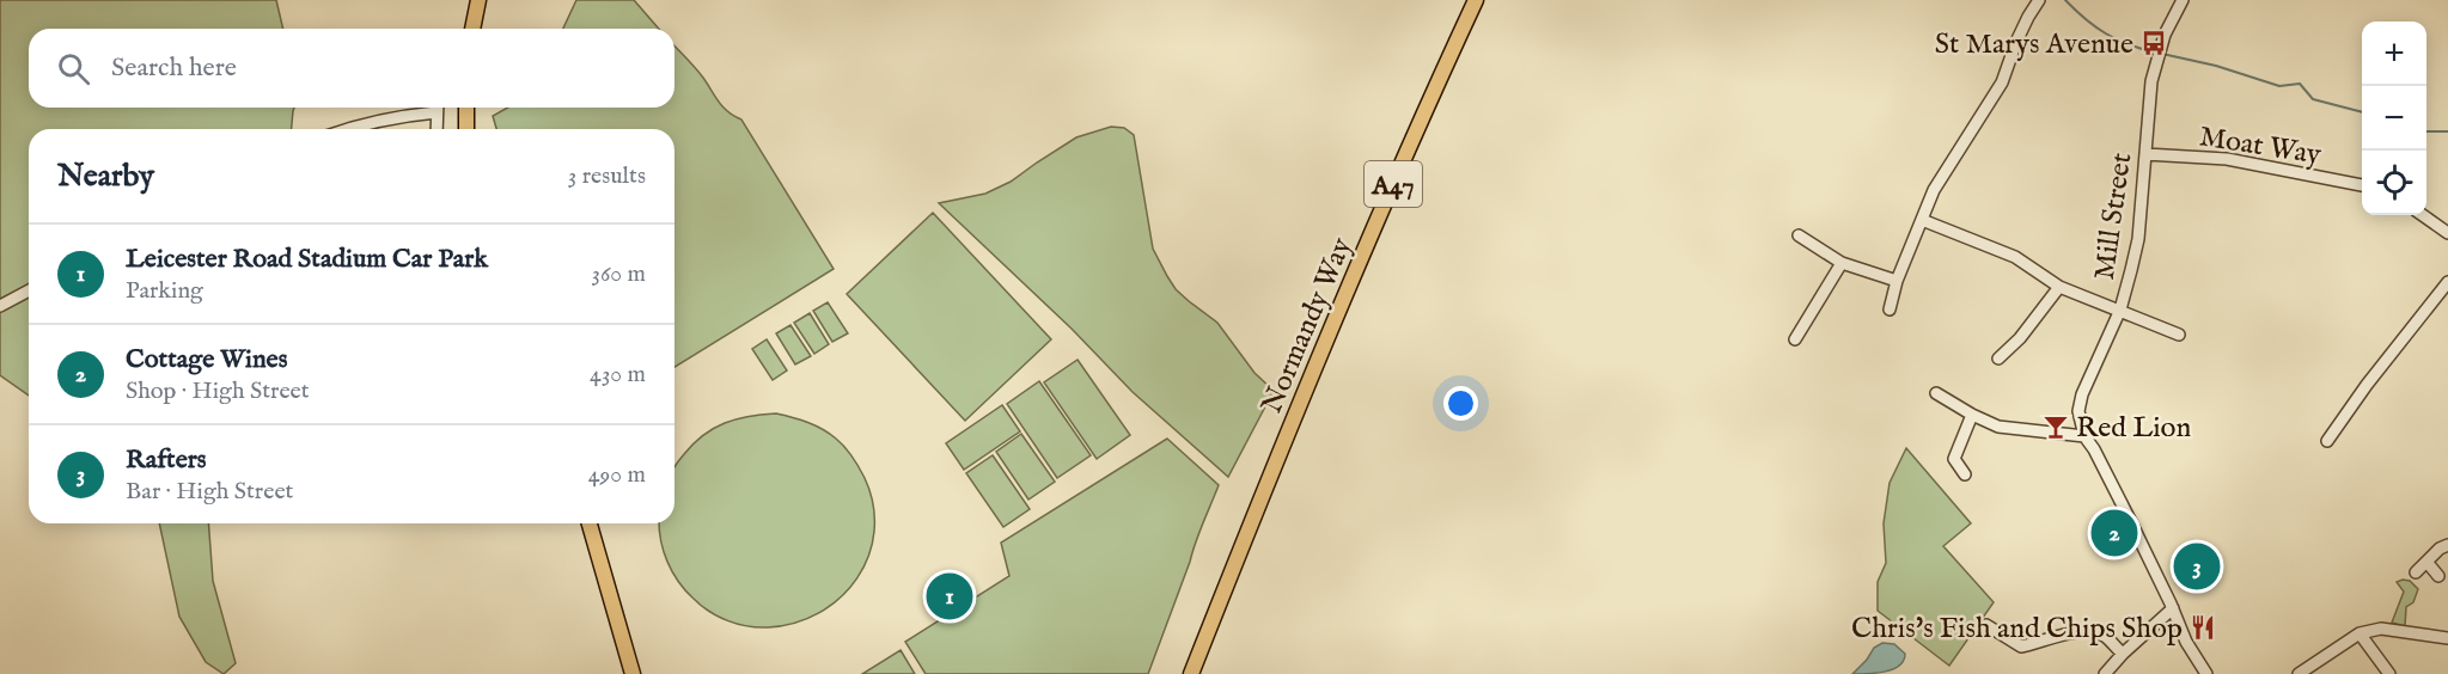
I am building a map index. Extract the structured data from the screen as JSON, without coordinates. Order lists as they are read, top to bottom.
{
  "streets": {
    "main road": ["A47", "Normandy Way"],
    "street": ["Moat Way", "Mill Street"]
  },
  "crossings": [
    ["Moat Way", "Mill Street"]
  ],
  "places": {
    "bus stop": ["St Marys Avenue"],
    "bar": ["Red Lion"],
    "restaurant": ["Chris's Fish and Chips Shop"]
  },
  "page": {
    "map_buttons": ["+", "−"],
    "search": "Search here",
    "heading": ["Nearby", "3 results"],
    "list": [
      {
        "mark": "1",
        "name": "Leicester Road Stadium Car Park",
        "note": "Parking",
        "value": "360 m"
      },
      {
        "mark": "2",
        "name": "Cottage Wines",
        "note": "Shop · High Street",
        "value": "430 m"
      },
      {
        "mark": "3",
        "name": "Rafters",
        "note": "Bar · High Street",
        "value": "490 m"
      }
    ],
    "pins": ["2", "3", "1"]
  }
}
